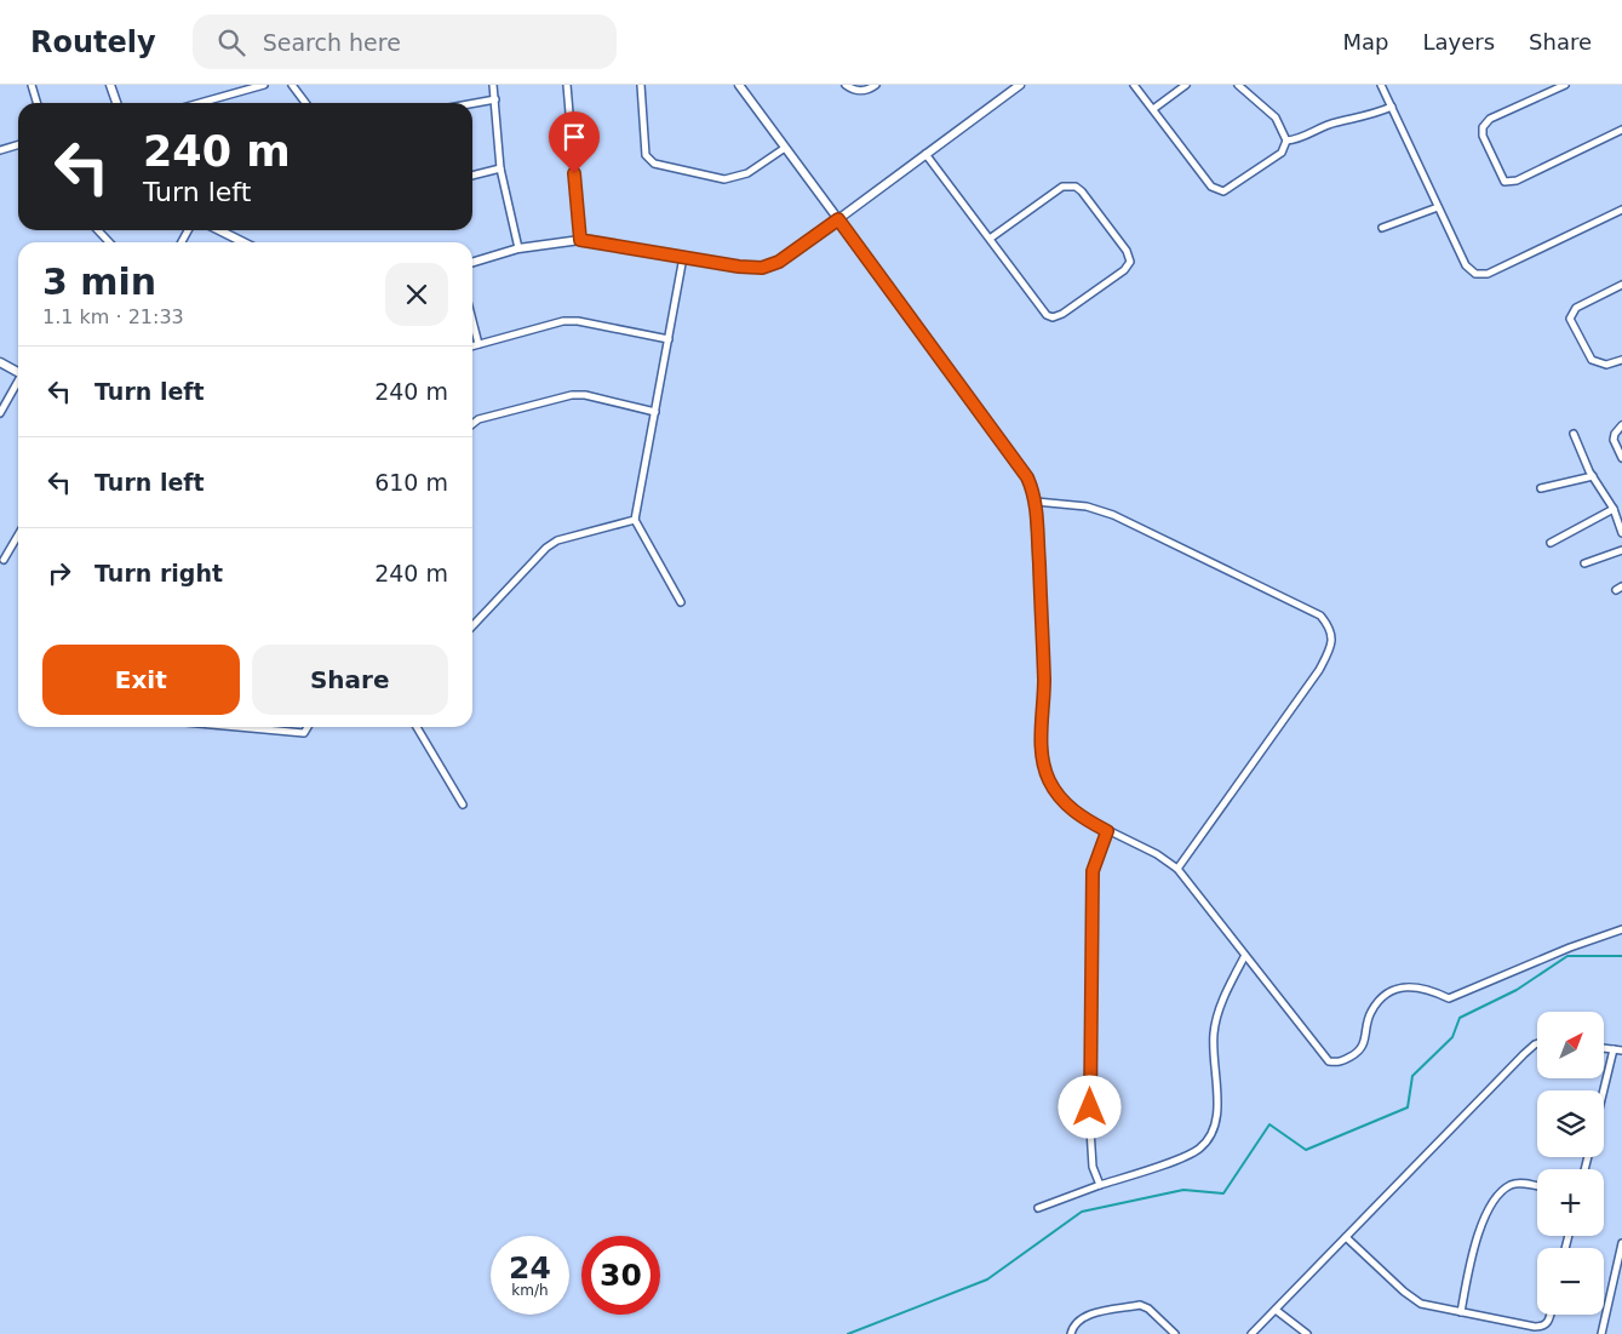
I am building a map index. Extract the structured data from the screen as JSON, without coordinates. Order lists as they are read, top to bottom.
{
  "north": "top right",
  "page": {
    "header": "Routely",
    "search": "Search here",
    "nav": ["Map", "Layers", "Share"],
    "turn": ["240 m", "Turn left"],
    "heading": ["3 min", "1.1 km · 21:33"],
    "list": [
      {
        "name": "Turn left",
        "value": "240 m"
      },
      {
        "name": "Turn left",
        "value": "610 m"
      },
      {
        "name": "Turn right",
        "value": "240 m"
      }
    ],
    "buttons": ["Exit", "Share"],
    "map_buttons": ["+", "−"],
    "speed": "24 km/h",
    "limit": "30"
  }
}
